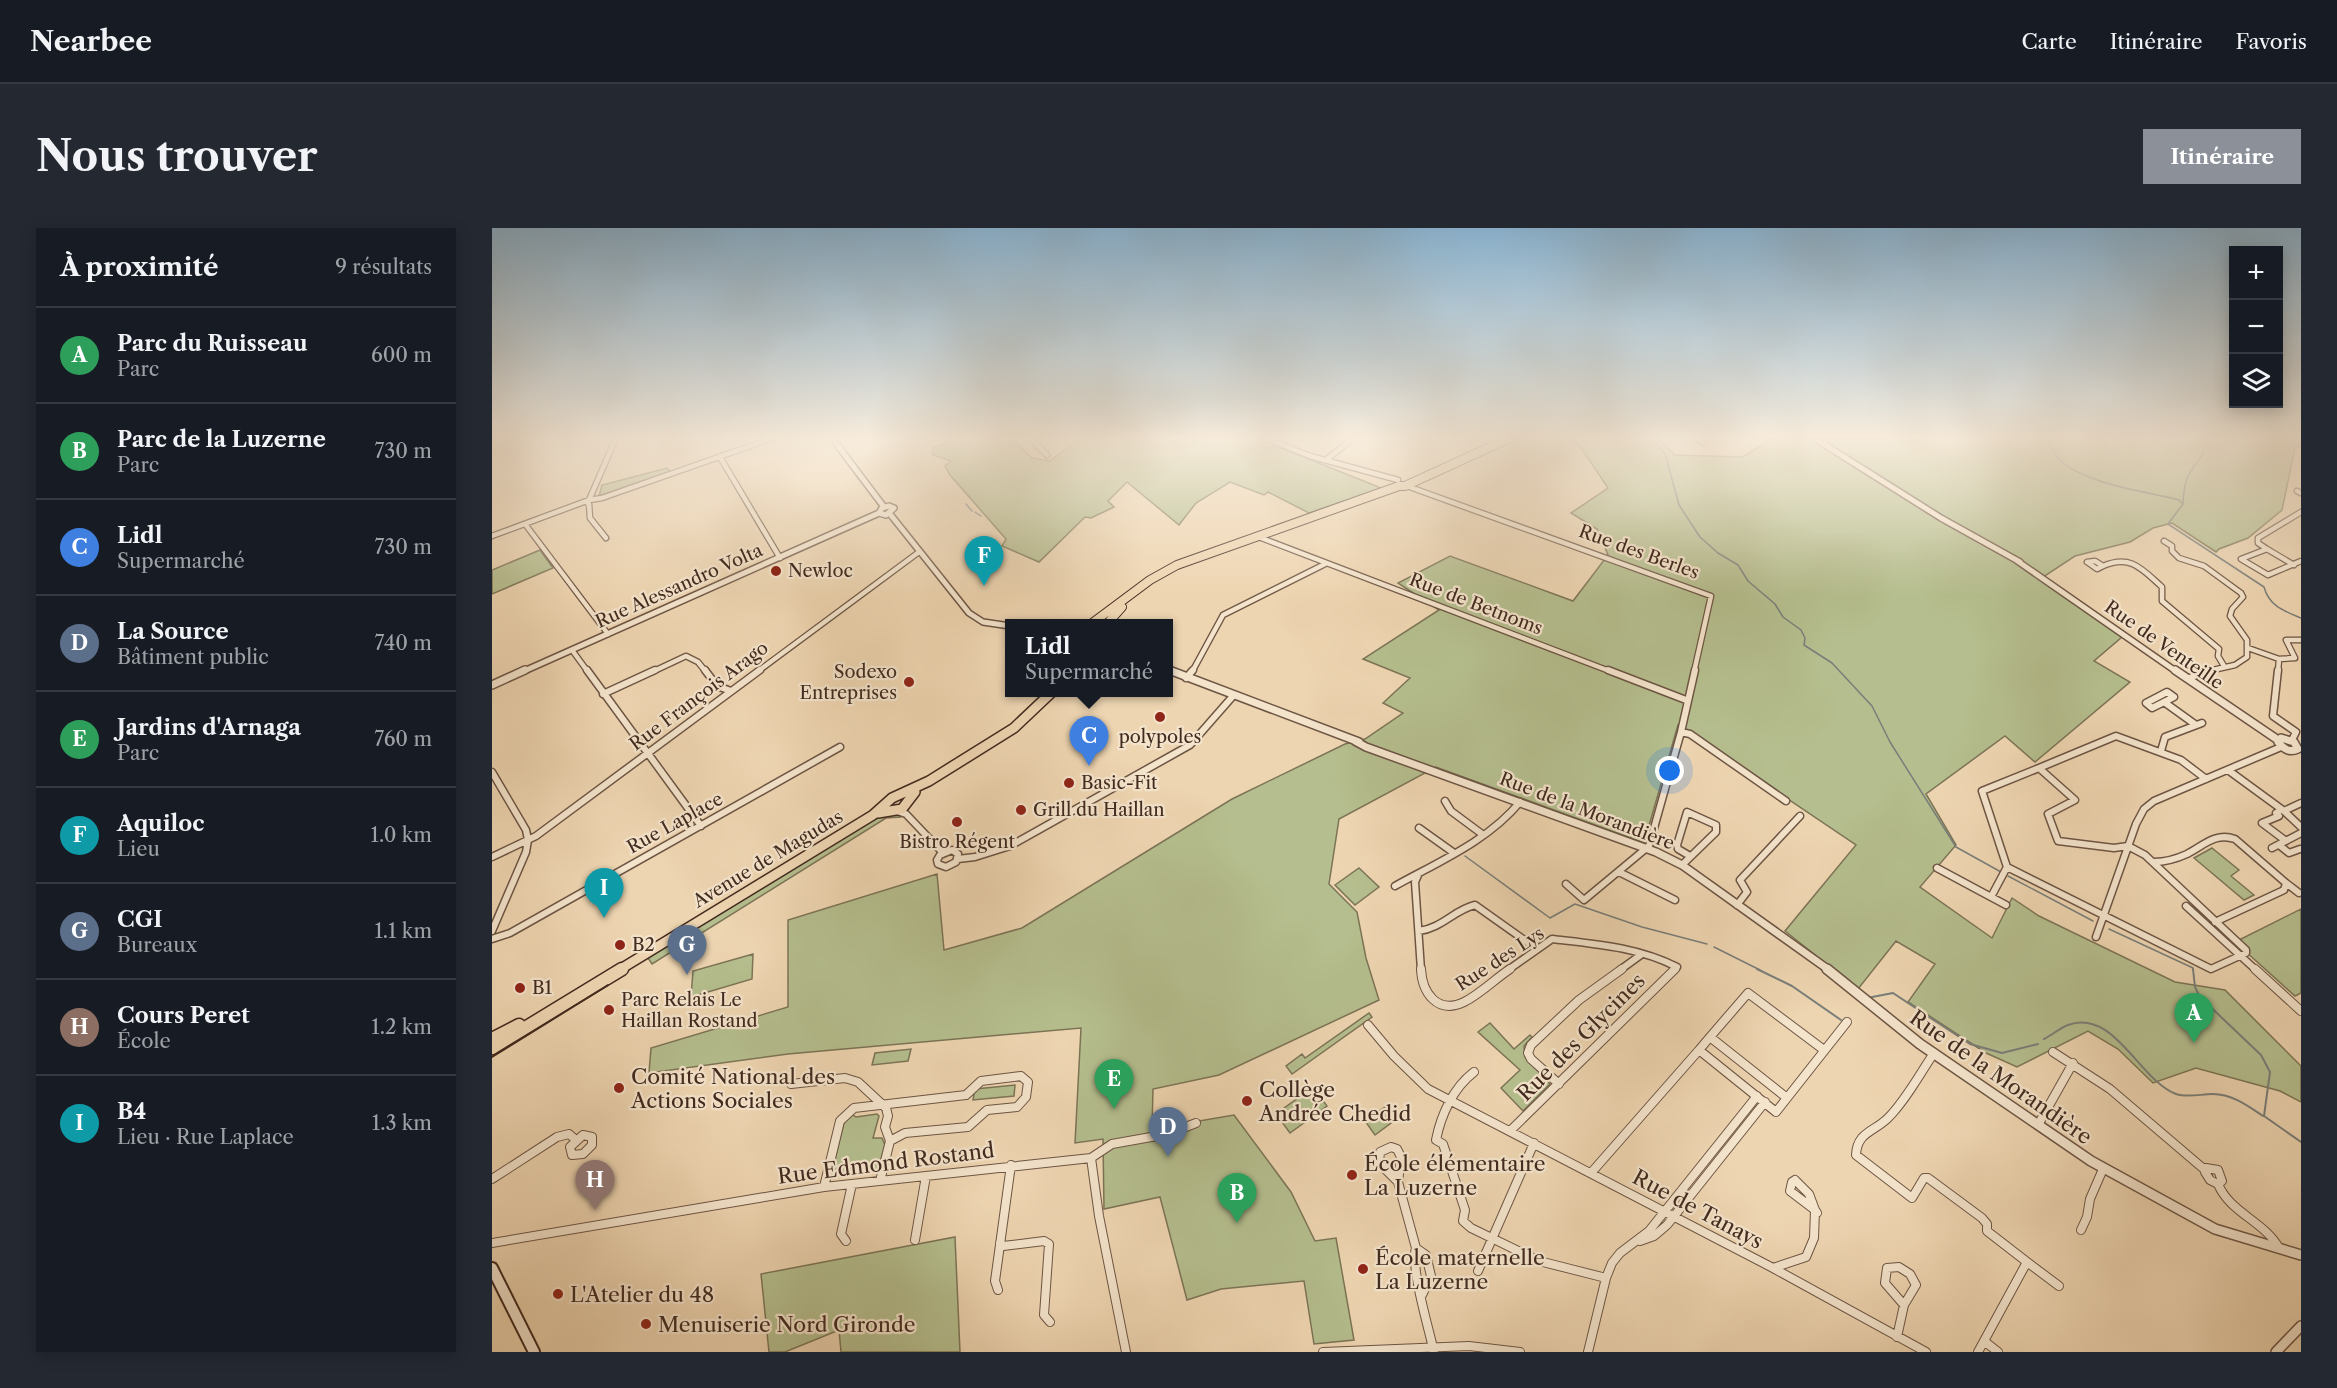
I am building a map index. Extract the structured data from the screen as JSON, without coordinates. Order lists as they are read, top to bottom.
{
  "streets": {
    "main road": ["Avenue de Magudas"],
    "street": [
      "Rue des Berles",
      "Rue Alessandro Volta",
      "Rue de Betnoms",
      "Rue de Venteille",
      "Rue François Arago",
      "Rue de la Morandière",
      "Rue Laplace",
      "Rue des Lys",
      "Rue des Glycines",
      "Rue Edmond Rostand",
      "Rue de Tanays"
    ]
  },
  "crossings": [
    ["Rue des Berles", "Rue de Betnoms"],
    ["Rue des Berles", "Rue de la Morandière"],
    ["Rue des Lys", "Rue des Glycines"],
    ["Rue des Glycines", "Rue de Tanays"]
  ],
  "places": [
    "Newloc",
    "Sodexo Entreprises",
    "polypoles",
    "Basic-Fit",
    "Grill du Haillan",
    "Bistro Régent",
    "B2",
    "B1",
    "Parc Relais Le Haillan Rostand",
    "Comité National des Actions Sociales",
    "Collège Andrée Chedid",
    "École élémentaire La Luzerne",
    "École maternelle La Luzerne",
    "L'Atelier du 48",
    "Menuiserie Nord Gironde"
  ],
  "page": {
    "header": "Nearbee",
    "nav": ["Carte", "Itinéraire", "Favoris"],
    "buttons": "Itinéraire",
    "title": "Nous trouver",
    "heading": ["À proximité", "9 résultats"],
    "map_buttons": ["+", "−"],
    "list": [
      {
        "mark": "A",
        "name": "Parc du Ruisseau",
        "note": "Parc",
        "value": "600 m"
      },
      {
        "mark": "B",
        "name": "Parc de la Luzerne",
        "note": "Parc",
        "value": "730 m"
      },
      {
        "mark": "C",
        "name": "Lidl",
        "note": "Supermarché",
        "value": "730 m"
      },
      {
        "mark": "D",
        "name": "La Source",
        "note": "Bâtiment public",
        "value": "740 m"
      },
      {
        "mark": "E",
        "name": "Jardins d'Arnaga",
        "note": "Parc",
        "value": "760 m"
      },
      {
        "mark": "F",
        "name": "Aquiloc",
        "note": "Lieu",
        "value": "1.0 km"
      },
      {
        "mark": "G",
        "name": "CGI",
        "note": "Bureaux",
        "value": "1.1 km"
      },
      {
        "mark": "H",
        "name": "Cours Peret",
        "note": "École",
        "value": "1.2 km"
      },
      {
        "mark": "I",
        "name": "B4",
        "note": "Lieu · Rue Laplace",
        "value": "1.3 km"
      }
    ],
    "pins": [
      "F",
      "C",
      "I",
      "G",
      "A",
      "E",
      "D",
      "H",
      "B"
    ],
    "popup": ["Lidl", "Supermarché"]
  }
}
